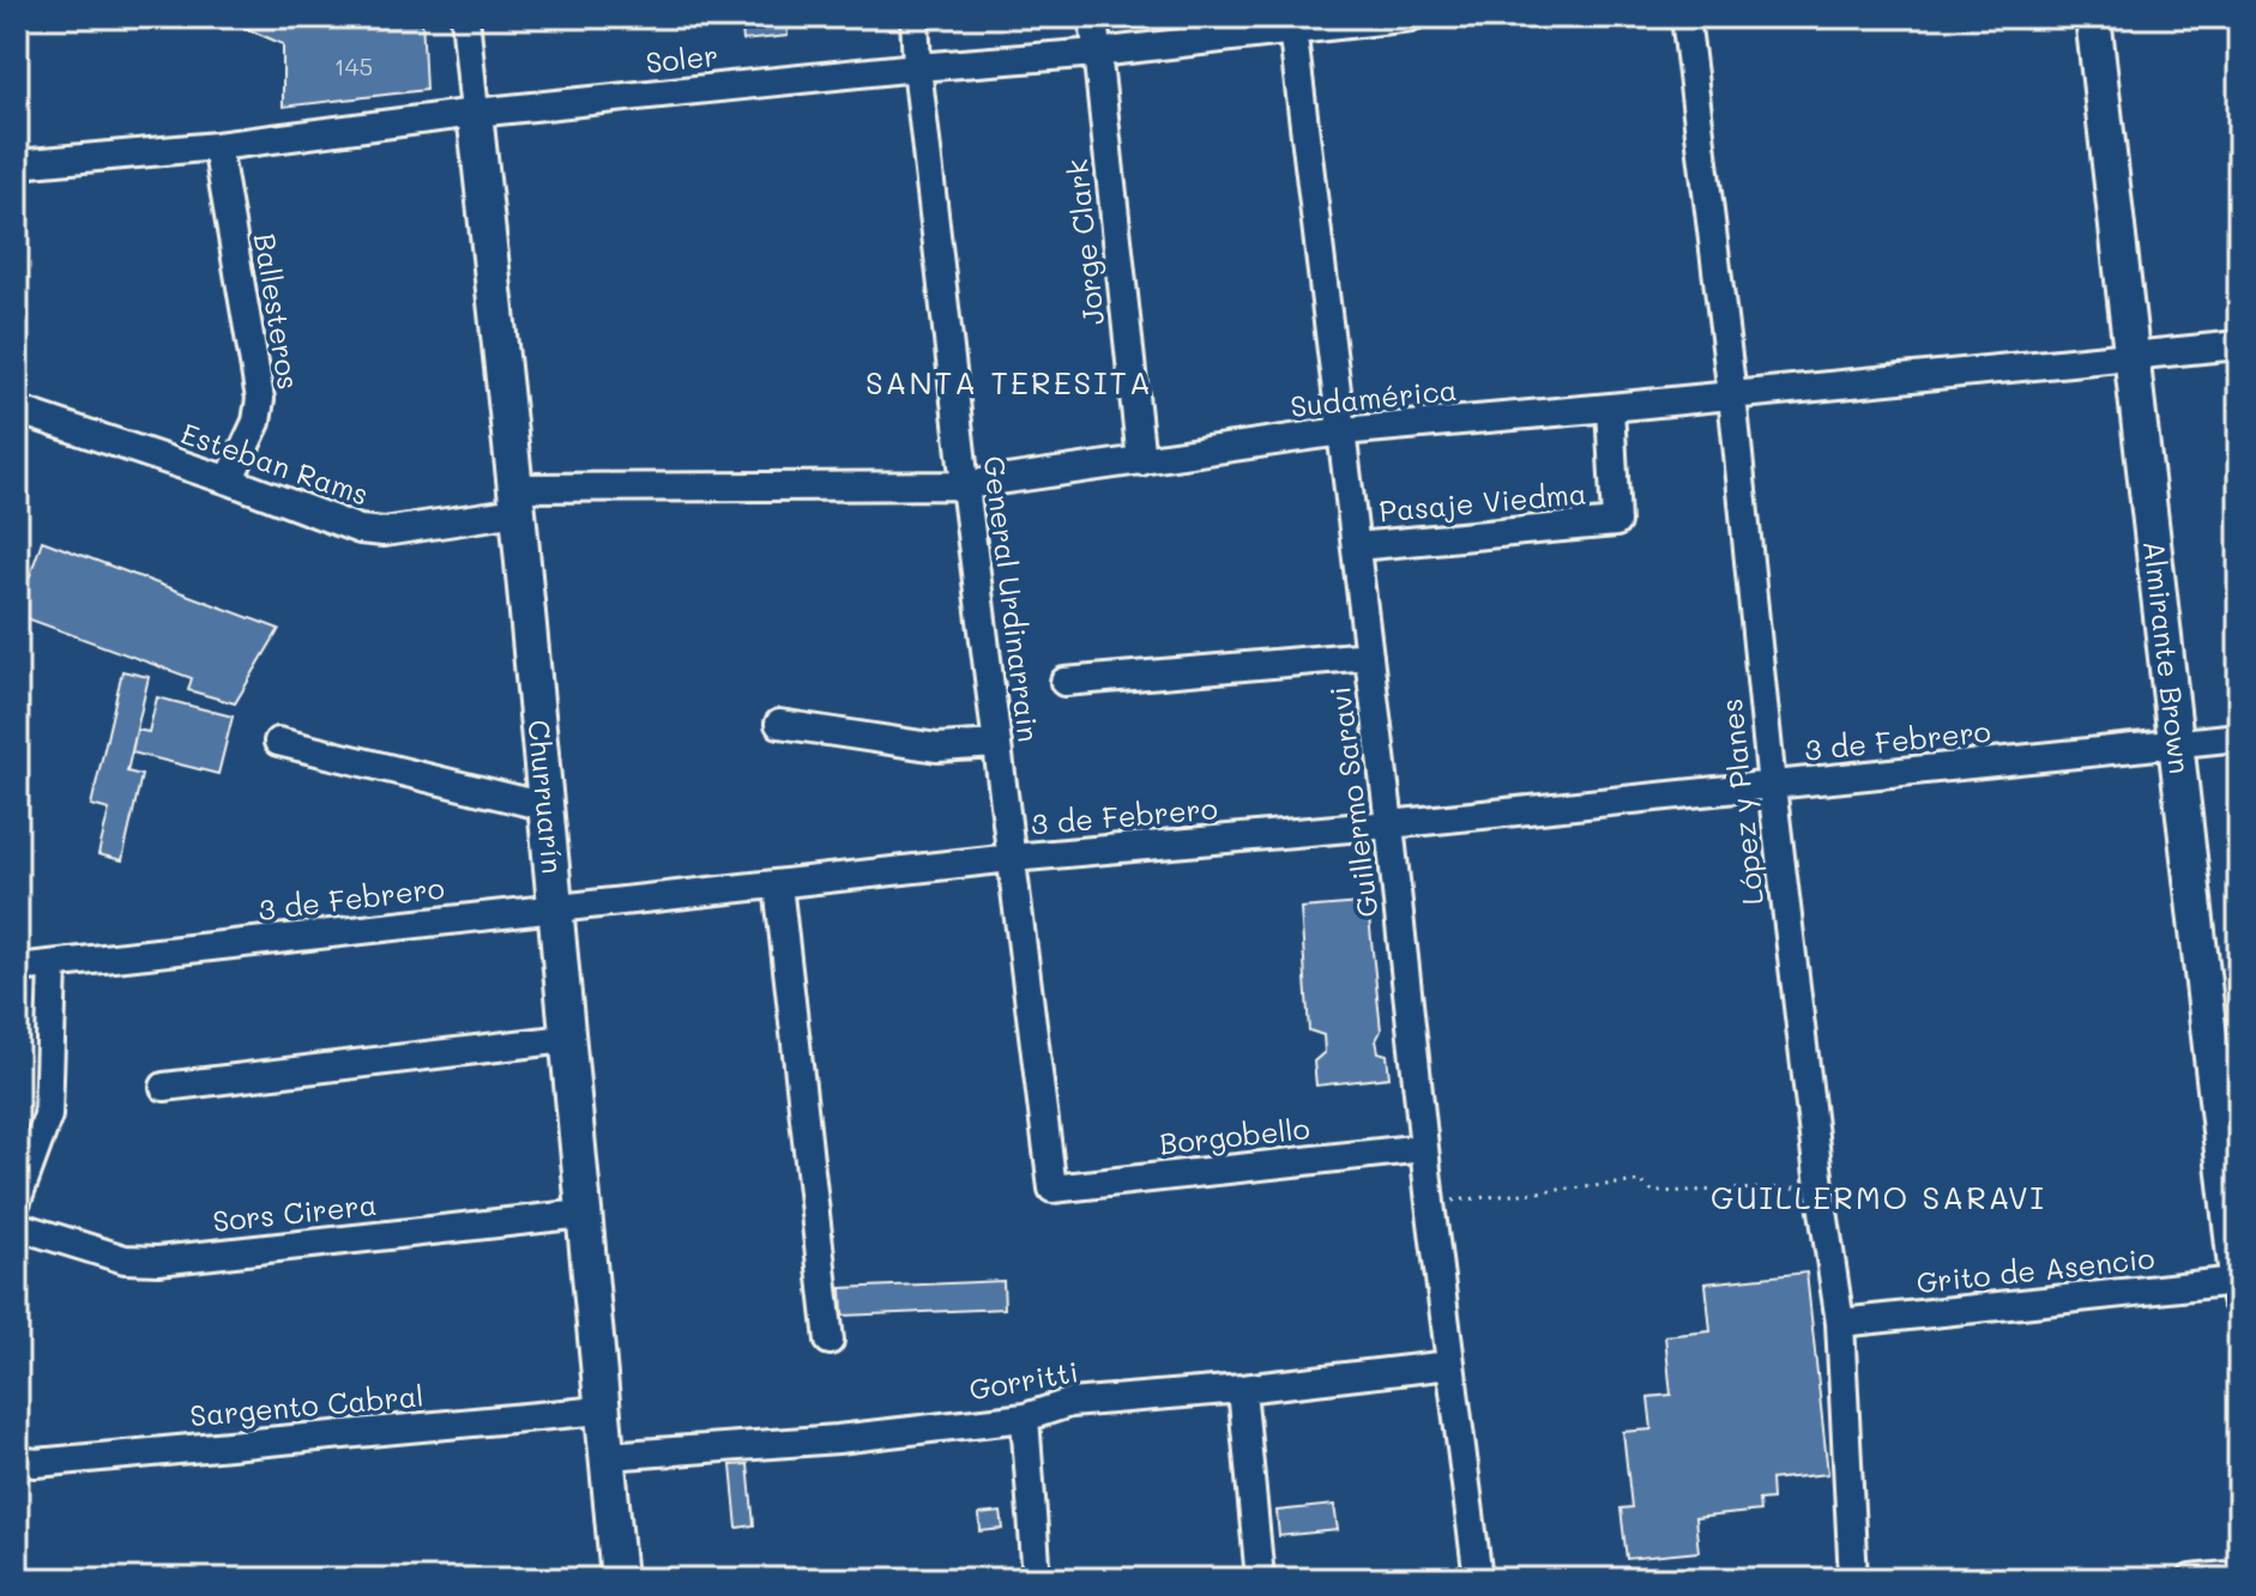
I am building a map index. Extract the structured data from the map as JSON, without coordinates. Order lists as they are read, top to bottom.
{
  "streets": {
    "main road": ["Almirante Brown", "Churruarín"],
    "street": [
      "Soler",
      "Jorge Clark",
      "Ballesteros",
      "Sudamérica",
      "Esteban Rams",
      "Pasaje Viedma",
      "General Urdinarrain",
      "3 de Febrero",
      "Guillermo Saravi",
      "López y Planes",
      "Borgobello",
      "Sors Cirera",
      "Grito de Asencio",
      "Gorritti",
      "Sargento Cabral"
    ]
  },
  "crossings": [
    ["Soler", "Jorge Clark"],
    ["Soler", "Ballesteros"],
    ["Soler", "General Urdinarrain"],
    ["Soler", "Churruarín"],
    ["Soler", "Guillermo Saravi"],
    ["Jorge Clark", "Sudamérica"],
    ["Ballesteros", "Esteban Rams"],
    ["Sudamérica", "Esteban Rams"],
    ["Sudamérica", "Pasaje Viedma"],
    ["Sudamérica", "General Urdinarrain"],
    ["Sudamérica", "Almirante Brown"],
    ["Sudamérica", "Churruarín"],
    ["Sudamérica", "Guillermo Saravi"],
    ["Sudamérica", "López y Planes"],
    ["Esteban Rams", "Churruarín"],
    ["Pasaje Viedma", "Guillermo Saravi"],
    ["General Urdinarrain", "3 de Febrero"],
    ["General Urdinarrain", "Borgobello"],
    ["Almirante Brown", "3 de Febrero"],
    ["Almirante Brown", "Grito de Asencio"],
    ["3 de Febrero", "Churruarín"],
    ["3 de Febrero", "Guillermo Saravi"],
    ["3 de Febrero", "López y Planes"],
    ["Churruarín", "Sors Cirera"],
    ["Churruarín", "Gorritti"],
    ["Churruarín", "Sargento Cabral"],
    ["Guillermo Saravi", "Borgobello"],
    ["Guillermo Saravi", "Gorritti"],
    ["López y Planes", "Grito de Asencio"]
  ],
  "districts": ["SANTA TERESITA", "GUILLERMO SARAVI"],
  "house_numbers": ["145"]
}
